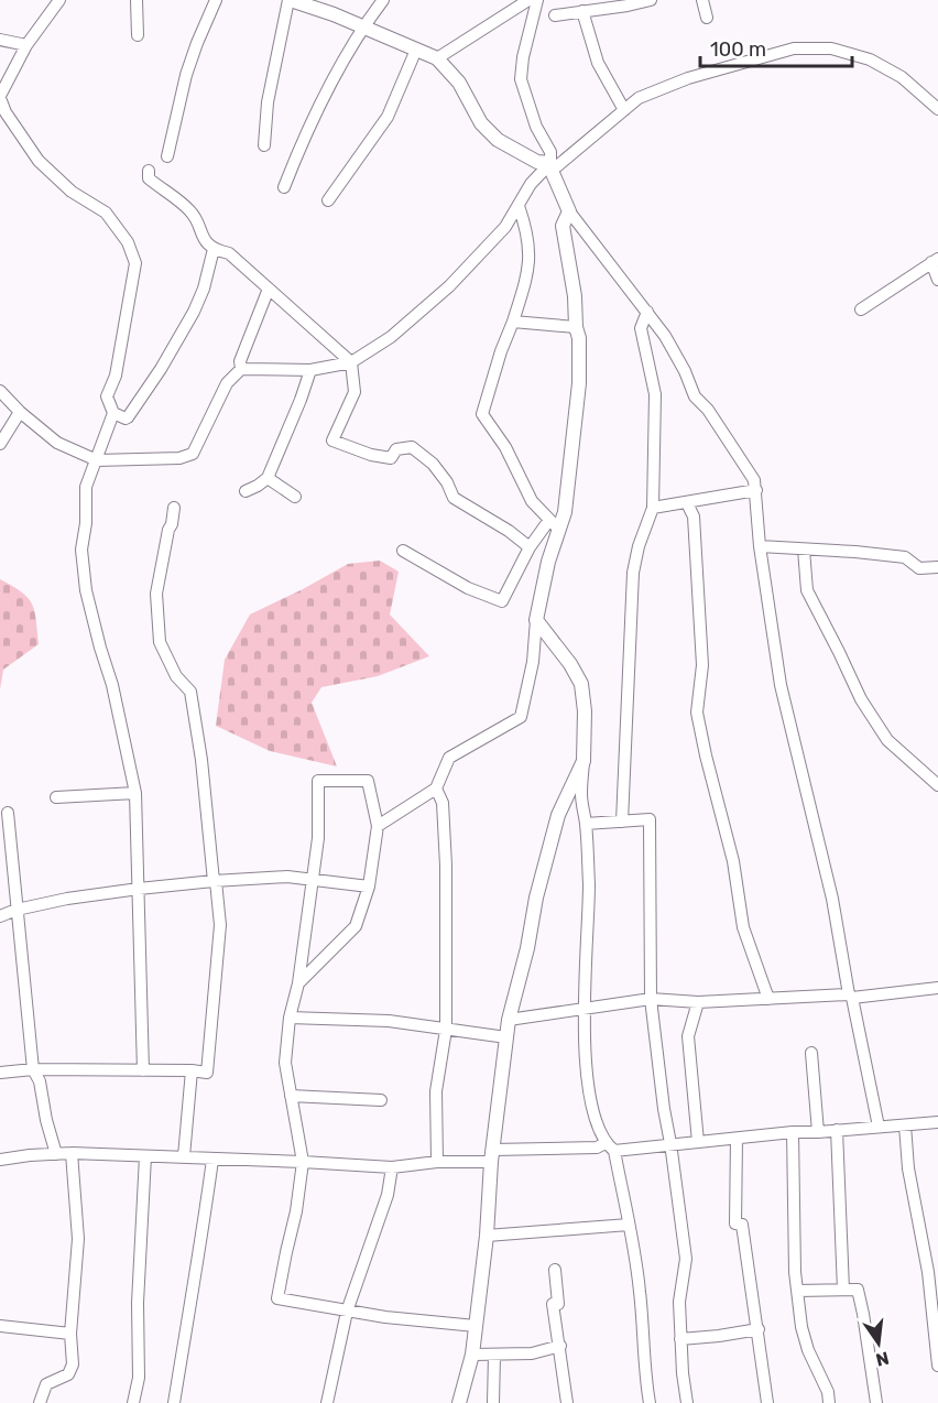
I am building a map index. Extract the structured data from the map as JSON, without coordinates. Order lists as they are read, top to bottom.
{
  "scale_bar": "100 m",
  "north": "bottom"
}
